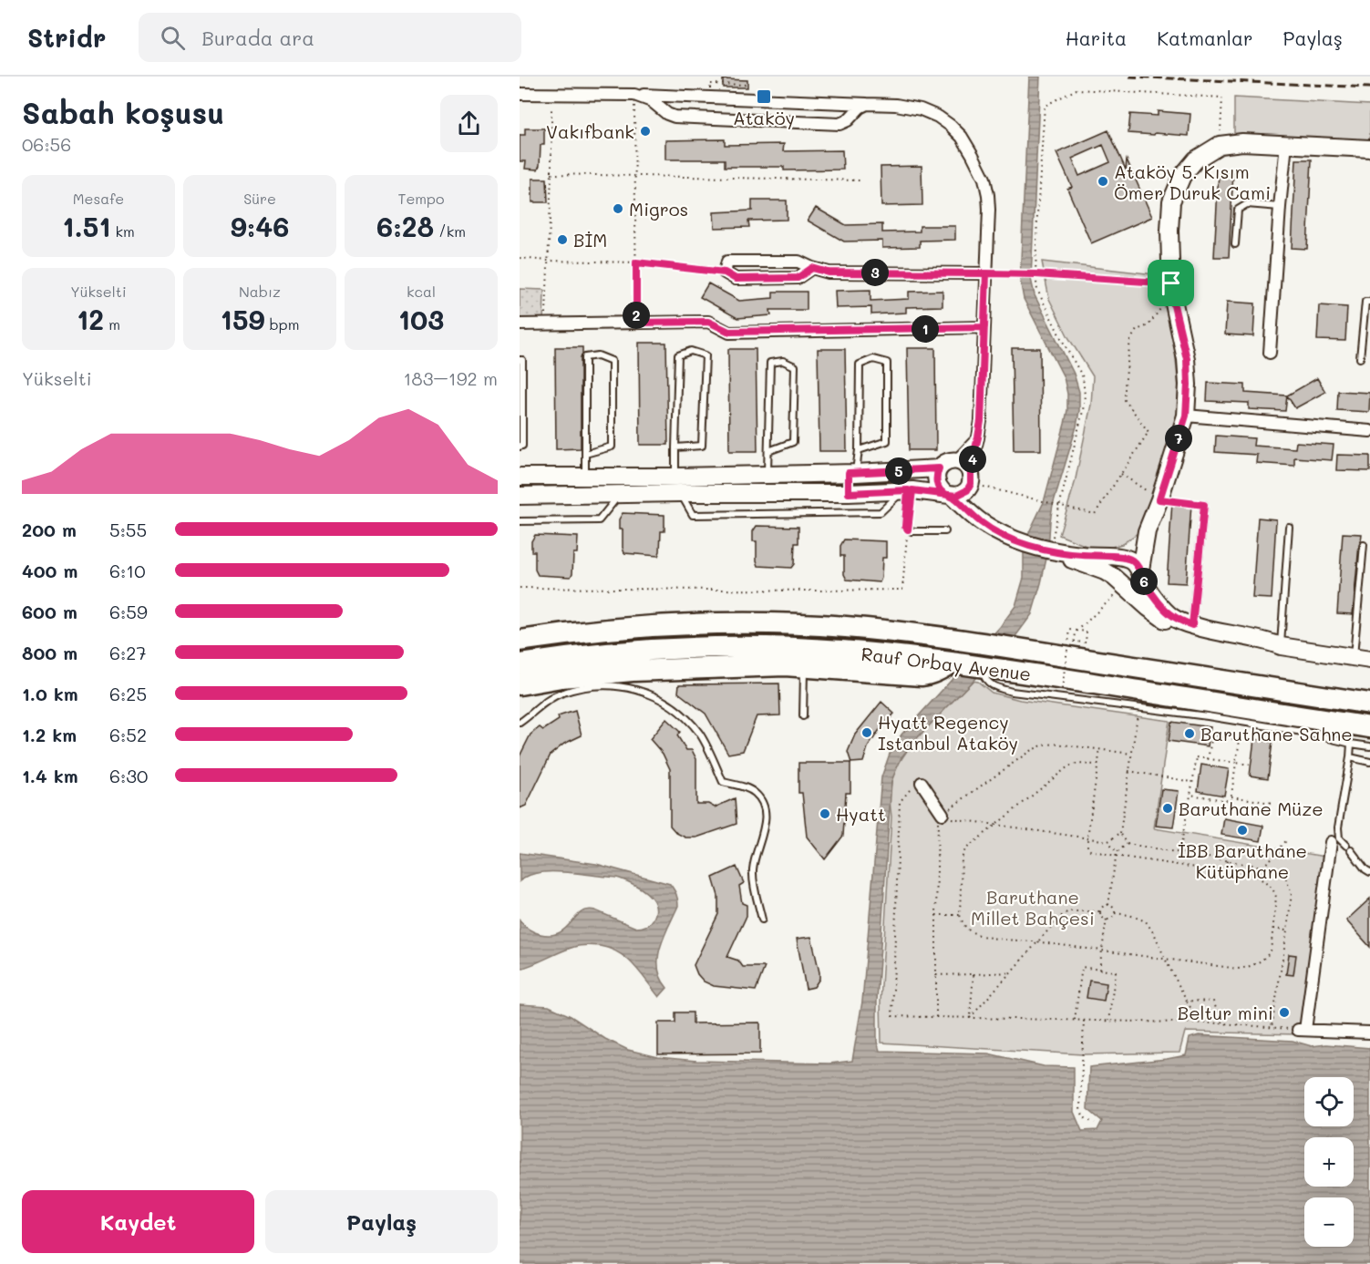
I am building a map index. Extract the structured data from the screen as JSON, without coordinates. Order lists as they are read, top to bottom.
{
  "streets": {
    "highway": ["Rauf Orbay Avenue"]
  },
  "parks": ["Baruthane Millet Bahçesi"],
  "places": {
    "transit": ["Ataköy"],
    "other": [
      "Vakıfbank",
      "Ataköy 5. Kısım Ömer Duruk Cami",
      "Migros",
      "BİM",
      "Hyatt Regency Istanbul Ataköy",
      "Baruthane Sahne",
      "Baruthane Müze",
      "Hyatt",
      "İBB Baruthane Kütüphane",
      "Beltur mini"
    ]
  },
  "page": {
    "header": "Stridr",
    "search": "Burada ara",
    "nav": ["Harita", "Katmanlar", "Paylaş"],
    "heading": ["Sabah koşusu", "06:56"],
    "stats": [
      ["Mesafe", "1.51 km"],
      ["Süre", "9:46"],
      ["Tempo", "6:28 /km"],
      ["Yükselti", "12 m"],
      ["Nabız", "159 bpm"],
      ["kcal", "103"]
    ],
    "pins": [
      "3",
      "2",
      "1",
      "7",
      "4",
      "5",
      "6"
    ],
    "chart": ["Yükselti", "183–192 m"],
    "list": [
      {
        "name": "200 m",
        "note": "5:55"
      },
      {
        "name": "400 m",
        "note": "6:10"
      },
      {
        "name": "600 m",
        "note": "6:59"
      },
      {
        "name": "800 m",
        "note": "6:27"
      },
      {
        "name": "1.0 km",
        "note": "6:25"
      },
      {
        "name": "1.2 km",
        "note": "6:52"
      },
      {
        "name": "1.4 km",
        "note": "6:30"
      }
    ],
    "map_buttons": ["+", "−"],
    "buttons": ["Kaydet", "Paylaş"]
  }
}
